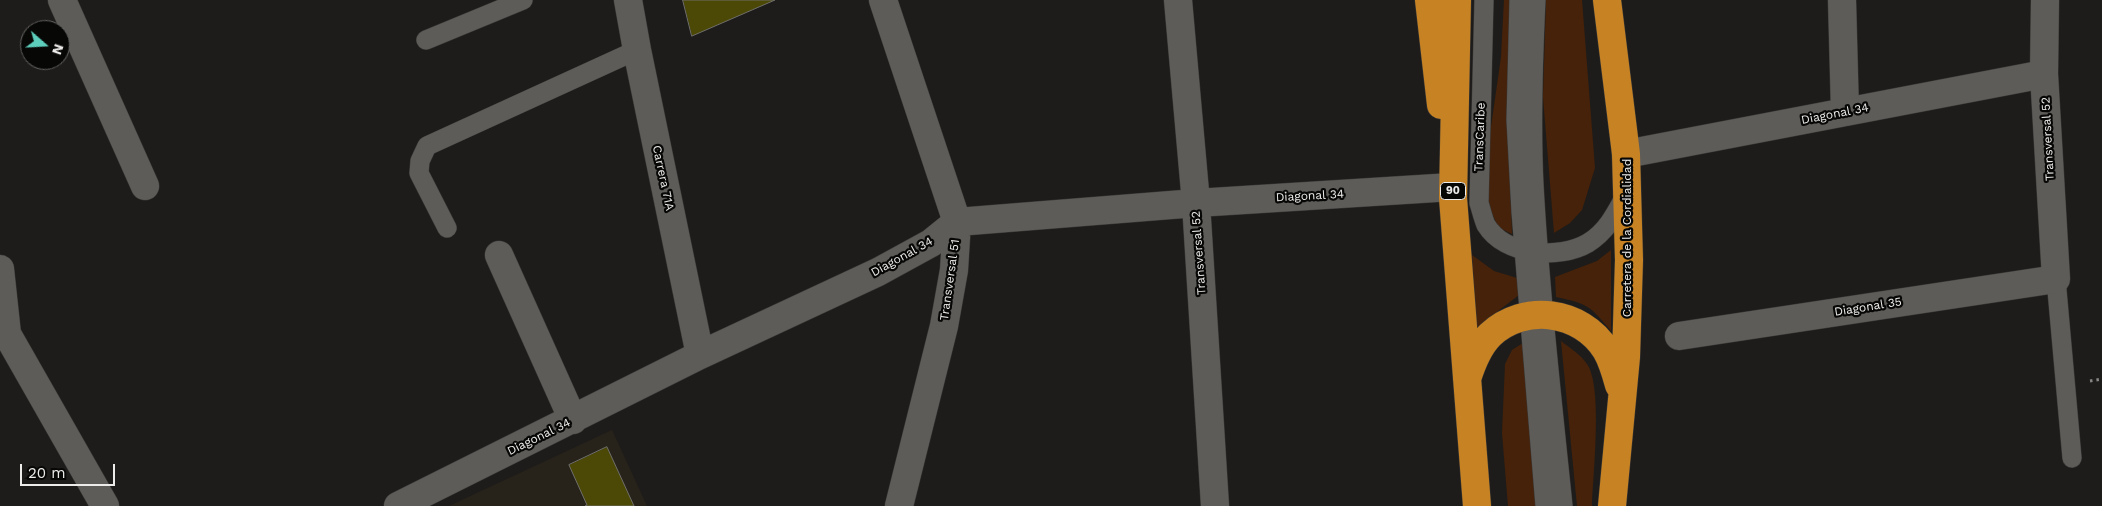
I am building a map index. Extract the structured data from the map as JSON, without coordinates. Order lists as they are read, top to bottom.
{
  "streets": {
    "highway": ["90", "Carretera de la Cordialidad"],
    "street": [
      "Diagonal 34",
      "Transversal 52",
      "Carrera 71A",
      "Transversal 51",
      "Diagonal 35"
    ],
    "lane": ["TransCaribe"]
  },
  "crossings": [
    ["Diagonal 34", "Transversal 52"],
    ["Diagonal 34", "Carrera 71A"],
    ["Diagonal 34", "90"],
    ["Diagonal 34", "Carretera de la Cordialidad"],
    ["Diagonal 34", "Transversal 51"],
    ["Transversal 52", "Diagonal 35"]
  ],
  "scale_bar": "20 m",
  "north": "right"
}
